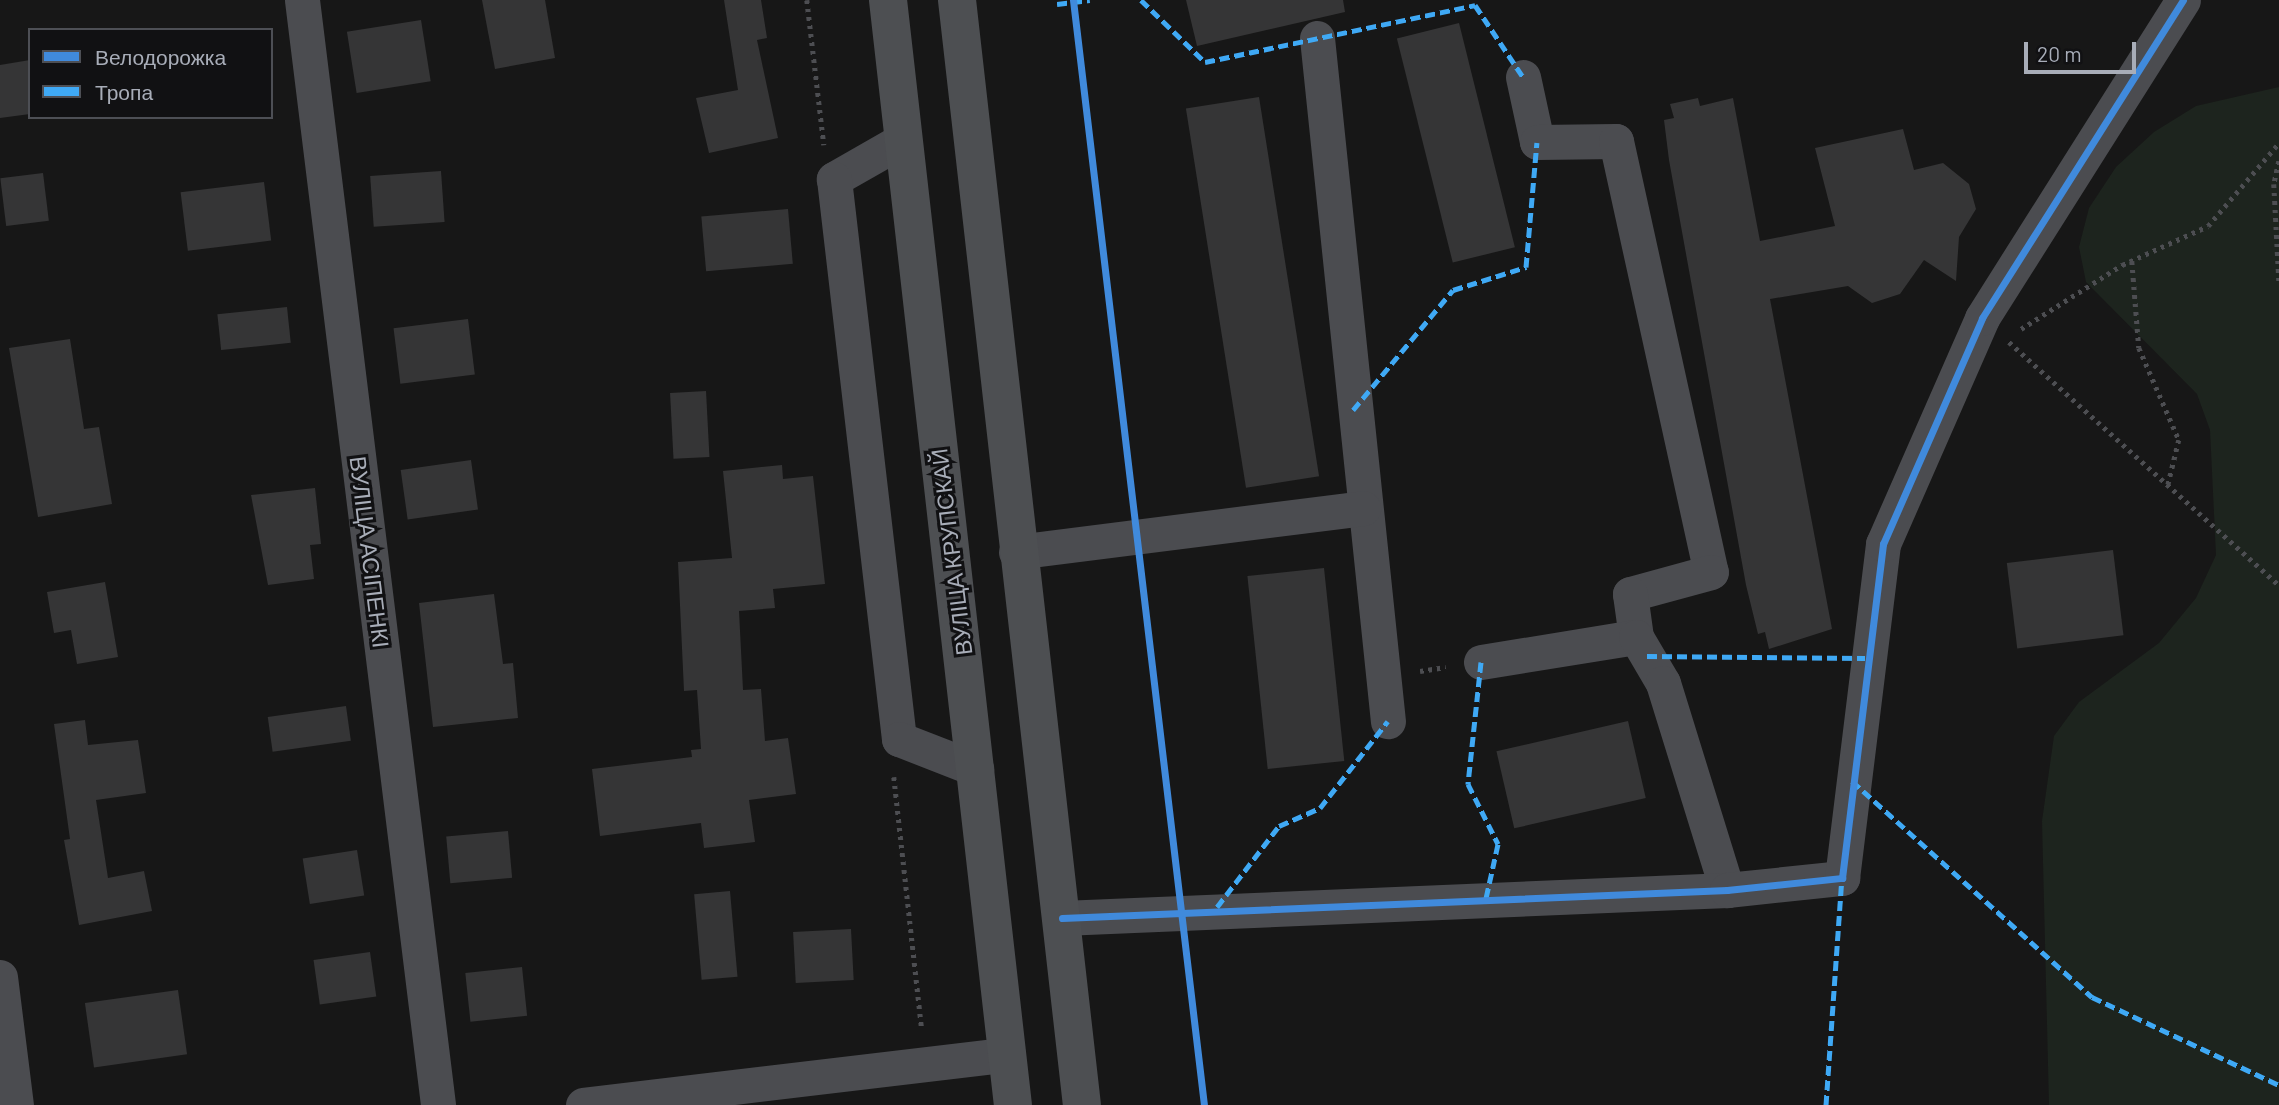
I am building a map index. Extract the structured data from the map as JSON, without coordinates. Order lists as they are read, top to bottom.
{
  "streets": {
    "main road": ["ВУЛІЦА КРУПСКАЙ"],
    "street": ["ВУЛІЦА АСІПЕНКІ"]
  },
  "legend": ["Велодорожка", "Тропа"],
  "scale_bar": "20 m"
}
